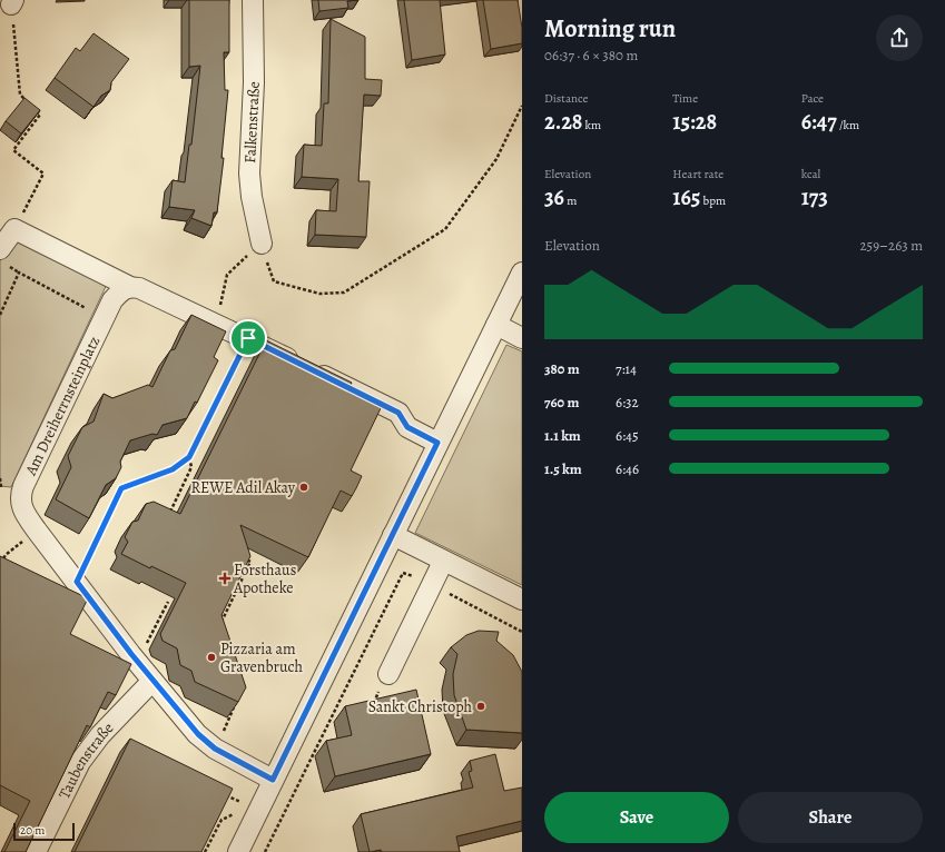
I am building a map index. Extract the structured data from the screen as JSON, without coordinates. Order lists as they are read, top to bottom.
{
  "streets": {
    "street": ["Falkenstraße", "Am Dreiherrnsteinplatz", "Taubenstraße"]
  },
  "crossings": [
    ["Am Dreiherrnsteinplatz", "Taubenstraße"]
  ],
  "places": {
    "other": ["REWE Adil Akay", "Pizzaria am Gravenbruch", "Sankt Christoph"],
    "health": ["Forsthaus Apotheke"]
  },
  "scale_bar": "20 m",
  "page": {
    "heading": ["Morning run", "06:37 · 6 × 380 m"],
    "stats": [
      ["Distance", "2.28 km"],
      ["Time", "15:28"],
      ["Pace", "6:47 /km"],
      ["Elevation", "36 m"],
      ["Heart rate", "165 bpm"],
      ["kcal", "173"]
    ],
    "chart": ["Elevation", "259–263 m"],
    "list": [
      {
        "name": "380 m",
        "note": "7:14"
      },
      {
        "name": "760 m",
        "note": "6:32"
      },
      {
        "name": "1.1 km",
        "note": "6:45"
      },
      {
        "name": "1.5 km",
        "note": "6:46"
      }
    ],
    "buttons": ["Save", "Share"],
    "scale": "20 m"
  }
}
